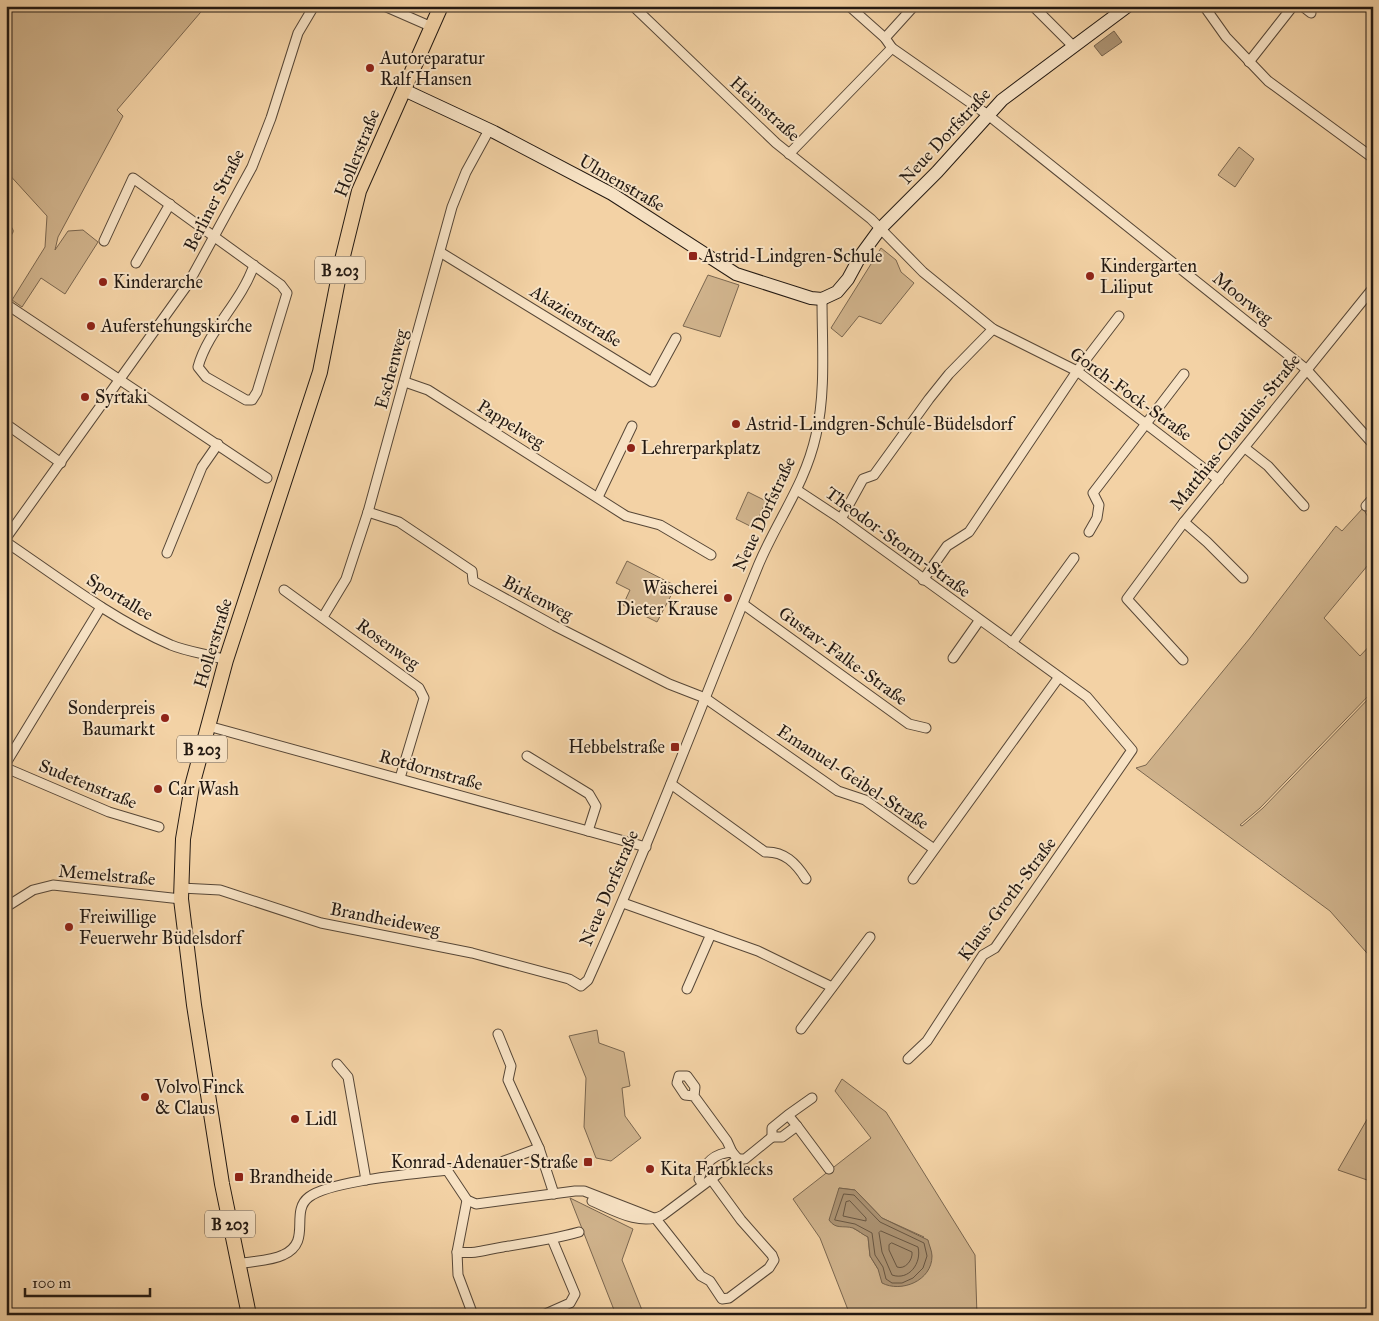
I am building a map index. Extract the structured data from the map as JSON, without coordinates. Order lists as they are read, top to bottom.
{
  "streets": {
    "main road": ["Hollerstraße", "B 203"],
    "street": [
      "Heimstraße",
      "Neue Dorfstraße",
      "Ulmenstraße",
      "Berliner Straße",
      "Moorweg",
      "Akazienstraße",
      "Eschenweg",
      "Gorch-Fock-Straße",
      "Pappelweg",
      "Matthias-Claudius-Straße",
      "Theodor-Storm-Straße",
      "Sportallee",
      "Birkenweg",
      "Rosenweg",
      "Gustav-Falke-Straße",
      "Rotdornstraße",
      "Emanuel-Geibel-Straße",
      "Sudetenstraße",
      "Memelstraße",
      "Klaus-Groth-Straße",
      "Brandheideweg"
    ]
  },
  "crossings": [
    ["Heimstraße", "Neue Dorfstraße"],
    ["Heimstraße", "Gorch-Fock-Straße"],
    ["Neue Dorfstraße", "Ulmenstraße"],
    ["Neue Dorfstraße", "Moorweg"],
    ["Neue Dorfstraße", "Gorch-Fock-Straße"],
    ["Neue Dorfstraße", "Theodor-Storm-Straße"],
    ["Neue Dorfstraße", "Birkenweg"],
    ["Neue Dorfstraße", "Gustav-Falke-Straße"],
    ["Neue Dorfstraße", "Rotdornstraße"],
    ["Neue Dorfstraße", "Emanuel-Geibel-Straße"],
    ["Neue Dorfstraße", "Brandheideweg"],
    ["Hollerstraße", "Ulmenstraße"],
    ["Hollerstraße", "Sportallee"],
    ["Hollerstraße", "Rotdornstraße"],
    ["Hollerstraße", "Memelstraße"],
    ["Hollerstraße", "Brandheideweg"],
    ["Ulmenstraße", "Eschenweg"],
    ["Moorweg", "Matthias-Claudius-Straße"],
    ["Akazienstraße", "Eschenweg"],
    ["Eschenweg", "Pappelweg"],
    ["Eschenweg", "Birkenweg"],
    ["Eschenweg", "Rosenweg"],
    ["Gorch-Fock-Straße", "Matthias-Claudius-Straße"],
    ["Theodor-Storm-Straße", "Emanuel-Geibel-Straße"],
    ["Theodor-Storm-Straße", "Klaus-Groth-Straße"],
    ["Birkenweg", "Emanuel-Geibel-Straße"],
    ["Rosenweg", "Rotdornstraße"],
    ["Memelstraße", "Brandheideweg"]
  ],
  "places": {
    "other": [
      "Autoreparatur Ralf Hansen",
      "Kindergarten Liliput",
      "Kinderarche",
      "Auferstehungskirche",
      "Syrtaki",
      "Astrid-Lindgren-Schule-Büdelsdorf",
      "Lehrerparkplatz",
      "Wäscherei Dieter Krause",
      "Sonderpreis Baumarkt",
      "Car Wash",
      "Freiwillige Feuerwehr Büdelsdorf",
      "Volvo Finck & Claus",
      "Lidl",
      "Kita Farbklecks"
    ],
    "transit": [
      "Astrid-Lindgren-Schule",
      "Hebbelstraße",
      "Konrad-Adenauer-Straße",
      "Brandheide"
    ]
  },
  "scale_bar": "100 m"
}
